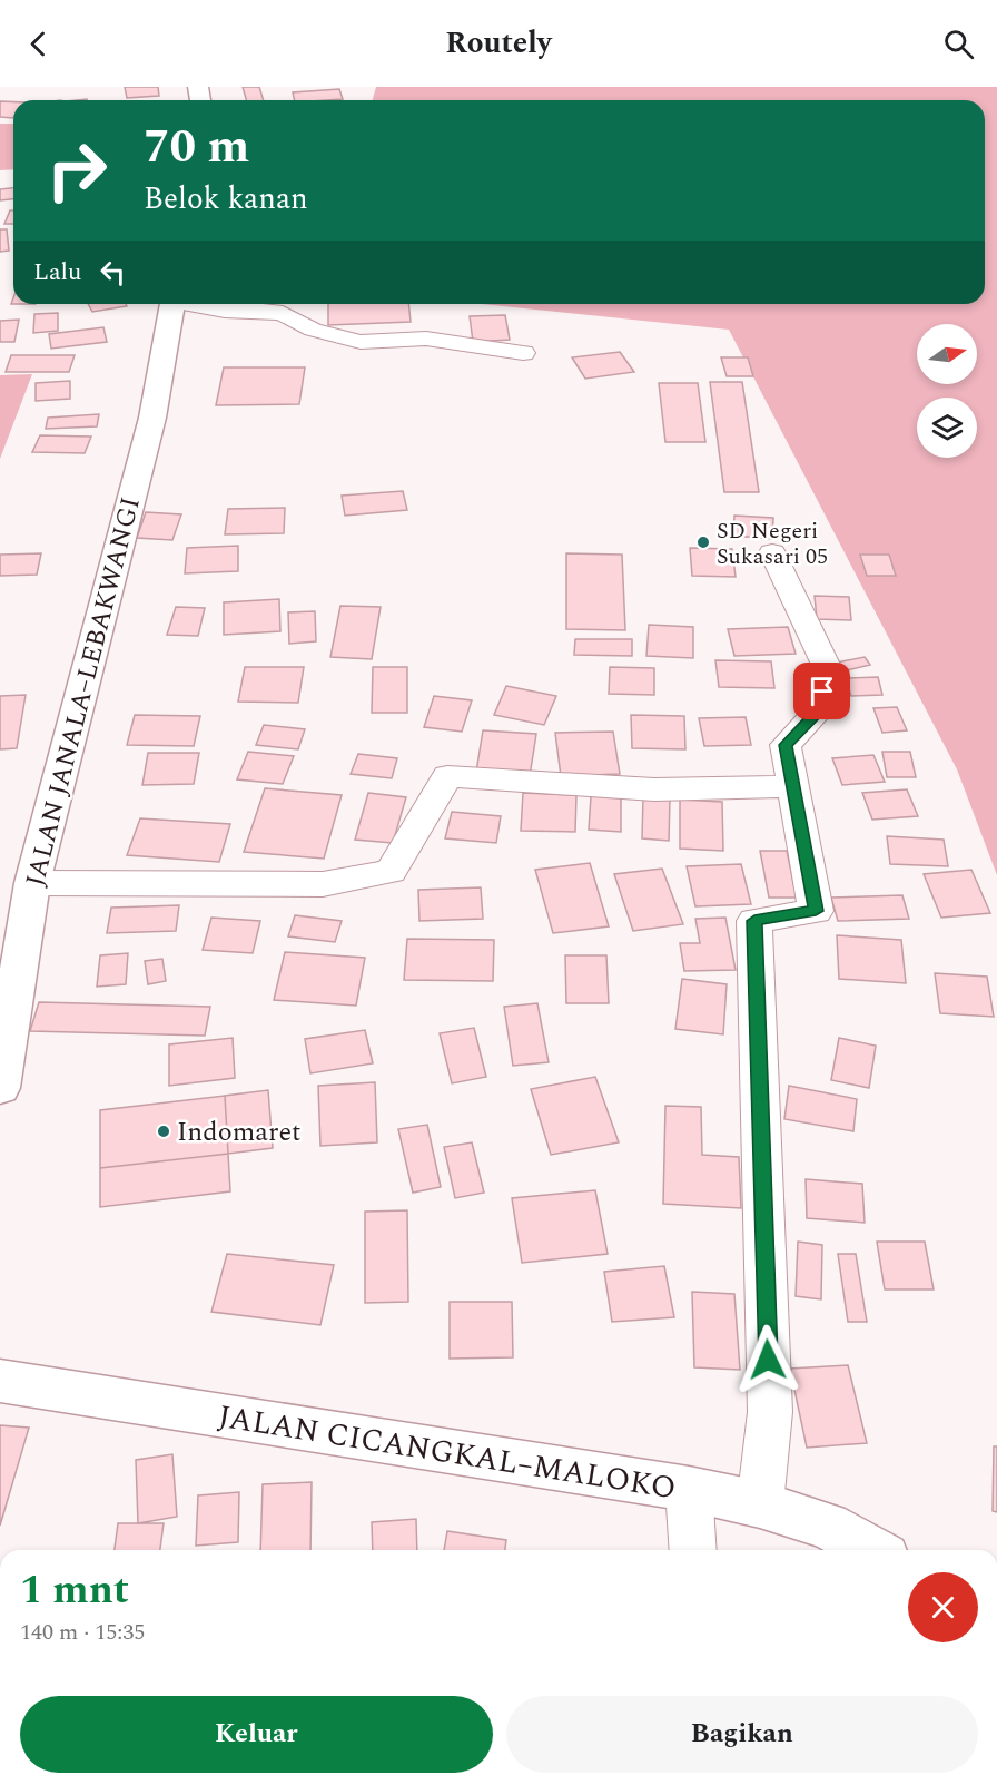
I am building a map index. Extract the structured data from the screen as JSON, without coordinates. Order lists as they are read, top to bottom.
{
  "streets": {
    "main road": ["JALAN JANALA–LEBAKWANGI", "JALAN CICANGKAL–MALOKO"]
  },
  "places": ["SD Negeri Sukasari 05", "Indomaret"],
  "north": "right",
  "page": {
    "header": "Routely",
    "turn": ["70 m", "Belok kanan"],
    "then": "Lalu",
    "heading": ["1 mnt", "140 m · 15:35"],
    "buttons": ["Keluar", "Bagikan"]
  }
}
